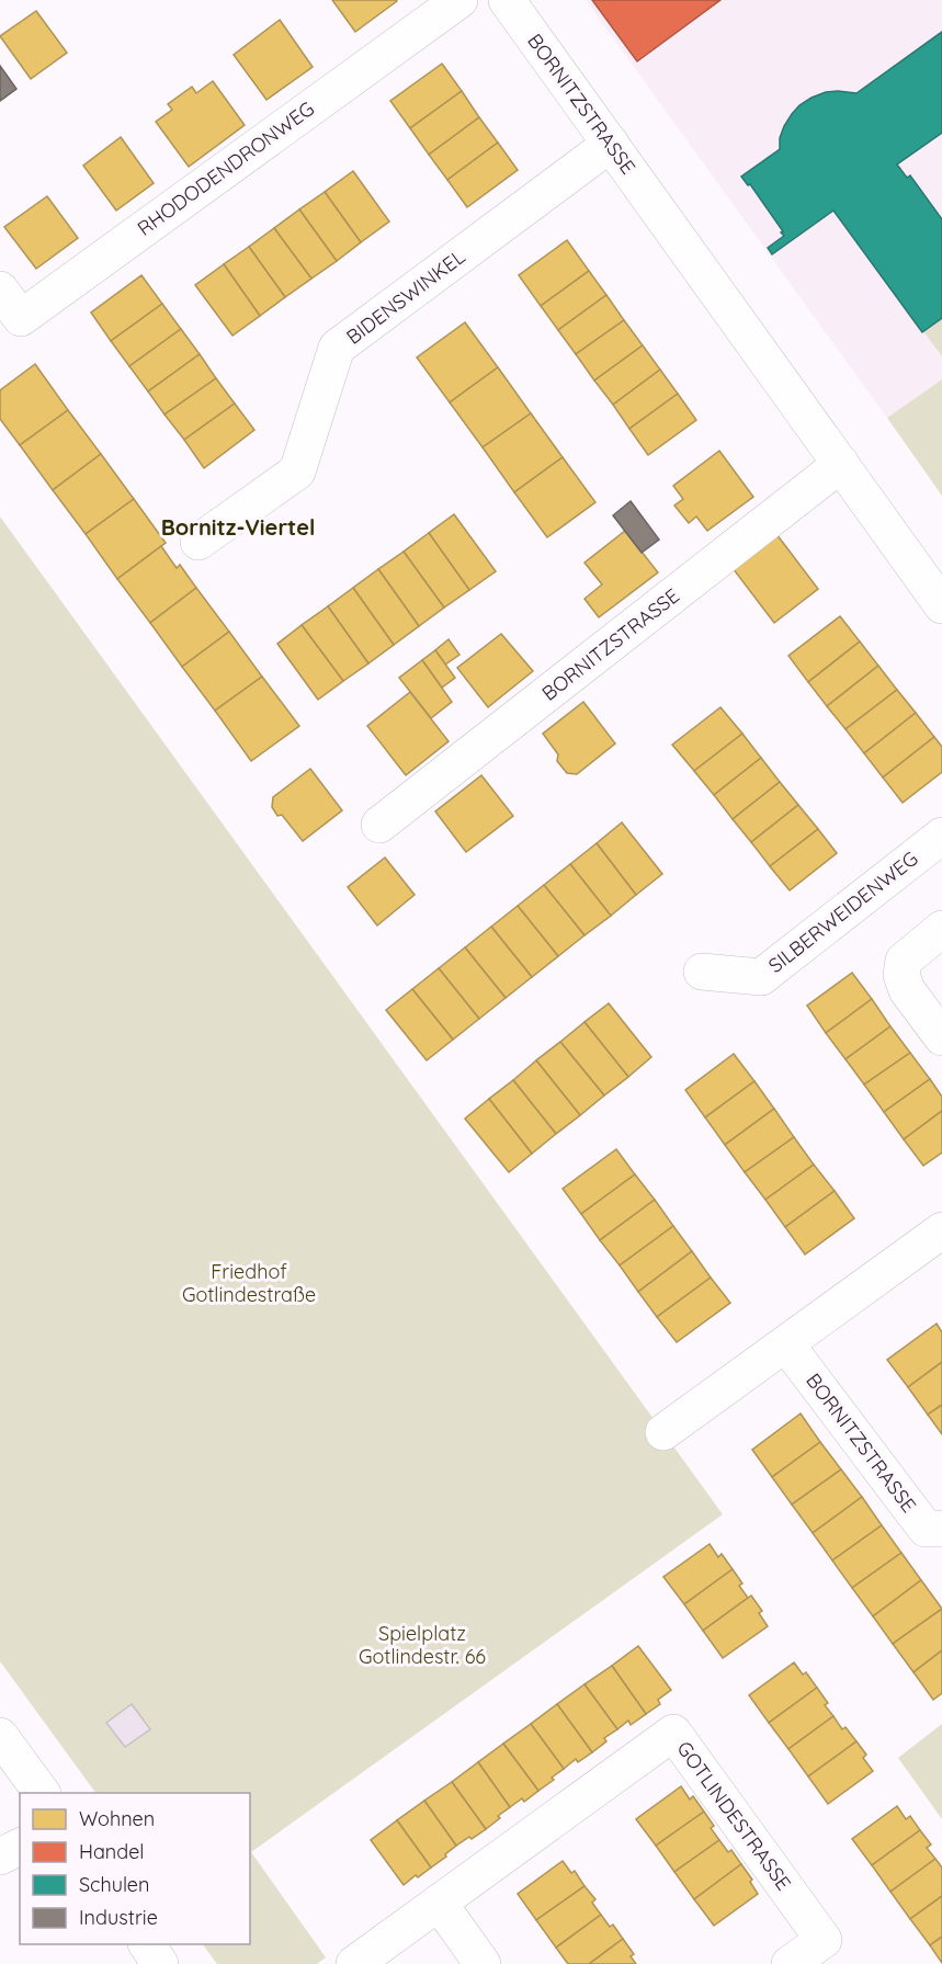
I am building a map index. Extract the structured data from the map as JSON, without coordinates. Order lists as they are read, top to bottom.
{
  "streets": {
    "street": [
      "BORNITZSTRASSE",
      "RHODODENDRONWEG",
      "BIDENSWINKEL",
      "SILBERWEIDENWEG",
      "GOTLINDESTRASSE"
    ]
  },
  "crossings": [
    ["BORNITZSTRASSE", "BIDENSWINKEL"]
  ],
  "districts": ["Bornitz-Viertel"],
  "parks": ["Friedhof Gotlindestraße", "Spielplatz Gotlindestr. 66"],
  "legend": [
    "Wohnen",
    "Handel",
    "Schulen",
    "Industrie"
  ]
}
